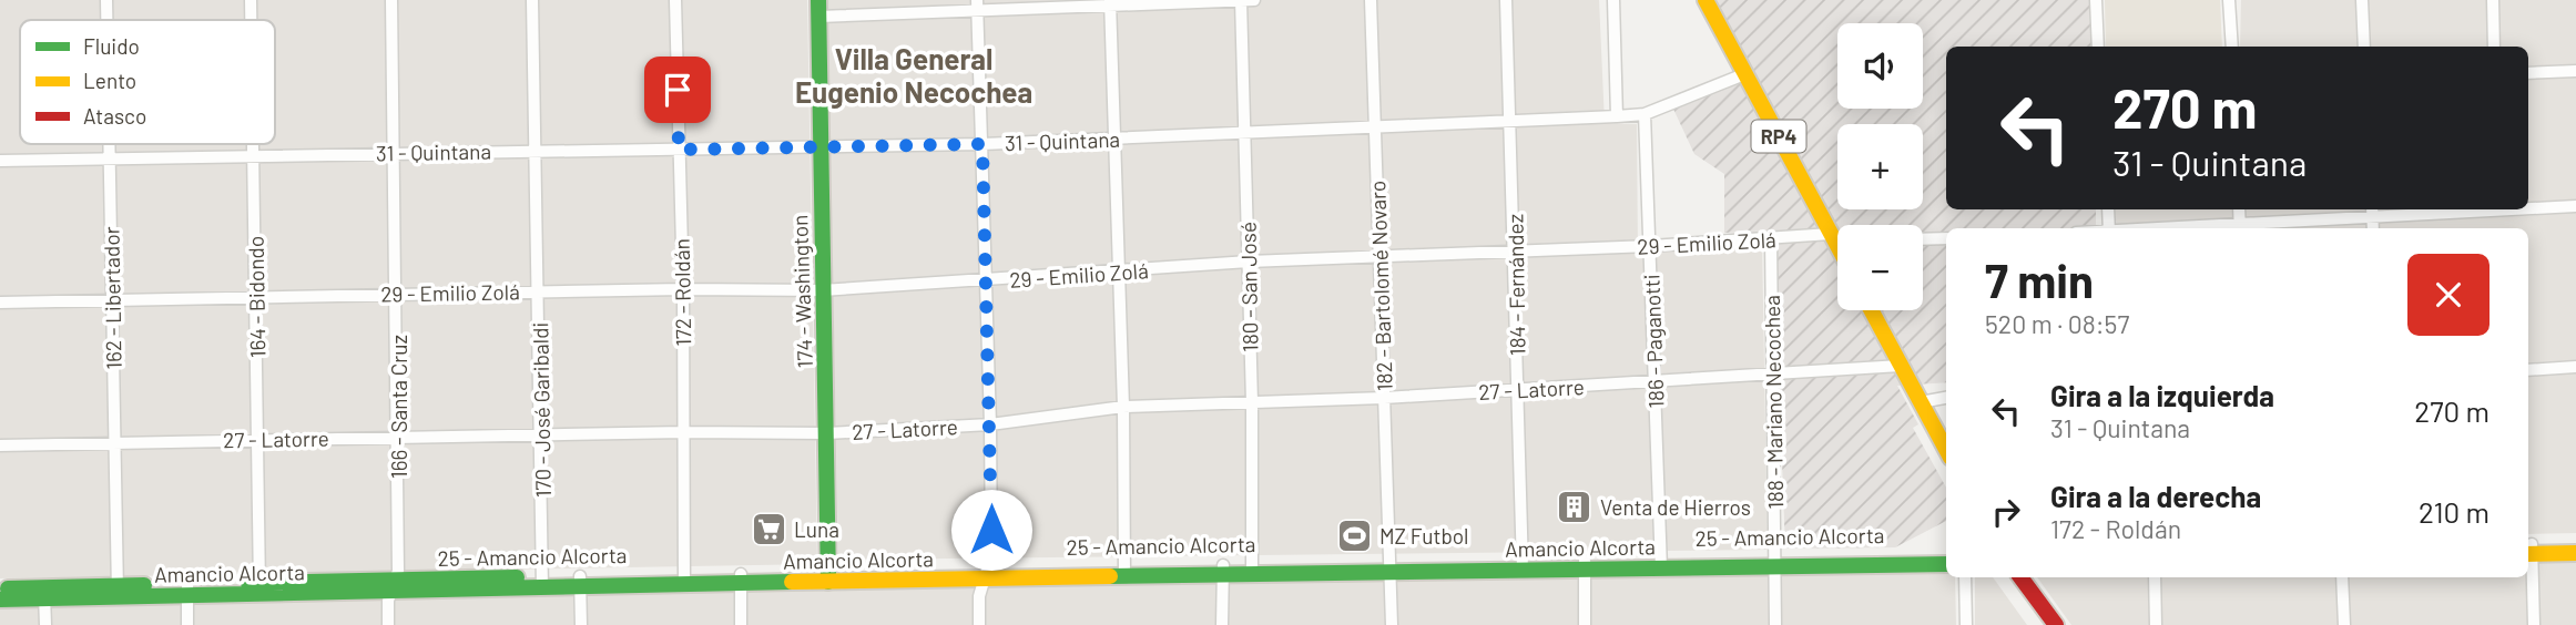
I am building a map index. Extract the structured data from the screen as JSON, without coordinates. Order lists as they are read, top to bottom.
{
  "streets": {
    "main road": ["RP4", "174 - Washington", "25 - Amancio Alcorta"],
    "street": [
      "31 - Quintana",
      "29 - Emilio Zolá",
      "184 - Fernández",
      "182 - Bartolomé Novaro",
      "180 - San José",
      "172 - Roldán",
      "164 - Bidondo",
      "162 - Libertador",
      "186 - Paganotti",
      "27 - Latorre",
      "188 - Mariano Necochea",
      "166 - Santa Cruz",
      "170 - José Garibaldi"
    ]
  },
  "crossings": [
    ["RP4", "31 - Quintana"],
    ["31 - Quintana", "184 - Fernández"],
    ["31 - Quintana", "182 - Bartolomé Novaro"],
    ["31 - Quintana", "180 - San José"],
    ["31 - Quintana", "174 - Washington"],
    ["31 - Quintana", "172 - Roldán"],
    ["31 - Quintana", "164 - Bidondo"],
    ["31 - Quintana", "162 - Libertador"],
    ["31 - Quintana", "186 - Paganotti"],
    ["31 - Quintana", "166 - Santa Cruz"],
    ["31 - Quintana", "170 - José Garibaldi"],
    ["29 - Emilio Zolá", "184 - Fernández"],
    ["29 - Emilio Zolá", "182 - Bartolomé Novaro"],
    ["29 - Emilio Zolá", "180 - San José"],
    ["29 - Emilio Zolá", "174 - Washington"],
    ["29 - Emilio Zolá", "172 - Roldán"],
    ["29 - Emilio Zolá", "164 - Bidondo"],
    ["29 - Emilio Zolá", "162 - Libertador"],
    ["29 - Emilio Zolá", "186 - Paganotti"],
    ["29 - Emilio Zolá", "188 - Mariano Necochea"],
    ["29 - Emilio Zolá", "166 - Santa Cruz"],
    ["29 - Emilio Zolá", "170 - José Garibaldi"],
    ["184 - Fernández", "27 - Latorre"],
    ["184 - Fernández", "25 - Amancio Alcorta"],
    ["182 - Bartolomé Novaro", "27 - Latorre"],
    ["182 - Bartolomé Novaro", "25 - Amancio Alcorta"],
    ["180 - San José", "27 - Latorre"],
    ["180 - San José", "25 - Amancio Alcorta"],
    ["174 - Washington", "27 - Latorre"],
    ["172 - Roldán", "27 - Latorre"],
    ["172 - Roldán", "25 - Amancio Alcorta"],
    ["164 - Bidondo", "27 - Latorre"],
    ["162 - Libertador", "27 - Latorre"],
    ["186 - Paganotti", "27 - Latorre"],
    ["186 - Paganotti", "25 - Amancio Alcorta"],
    ["27 - Latorre", "188 - Mariano Necochea"],
    ["27 - Latorre", "166 - Santa Cruz"],
    ["27 - Latorre", "170 - José Garibaldi"],
    ["188 - Mariano Necochea", "25 - Amancio Alcorta"],
    ["170 - José Garibaldi", "25 - Amancio Alcorta"]
  ],
  "districts": ["Villa General Eugenio Necochea"],
  "places": {
    "building": ["Venta de Hierros"],
    "supermarket": ["Luna"],
    "sports": ["MZ Futbol"]
  },
  "legend": ["Fluido", "Lento", "Atasco"],
  "page": {
    "map_buttons": ["+", "−"],
    "turn": ["270 m", "31 - Quintana"],
    "heading": ["7 min", "520 m · 08:57"],
    "list": [
      {
        "name": "Gira a la izquierda",
        "note": "31 - Quintana",
        "value": "270 m"
      },
      {
        "name": "Gira a la derecha",
        "note": "172 - Roldán",
        "value": "210 m"
      }
    ]
  }
}
